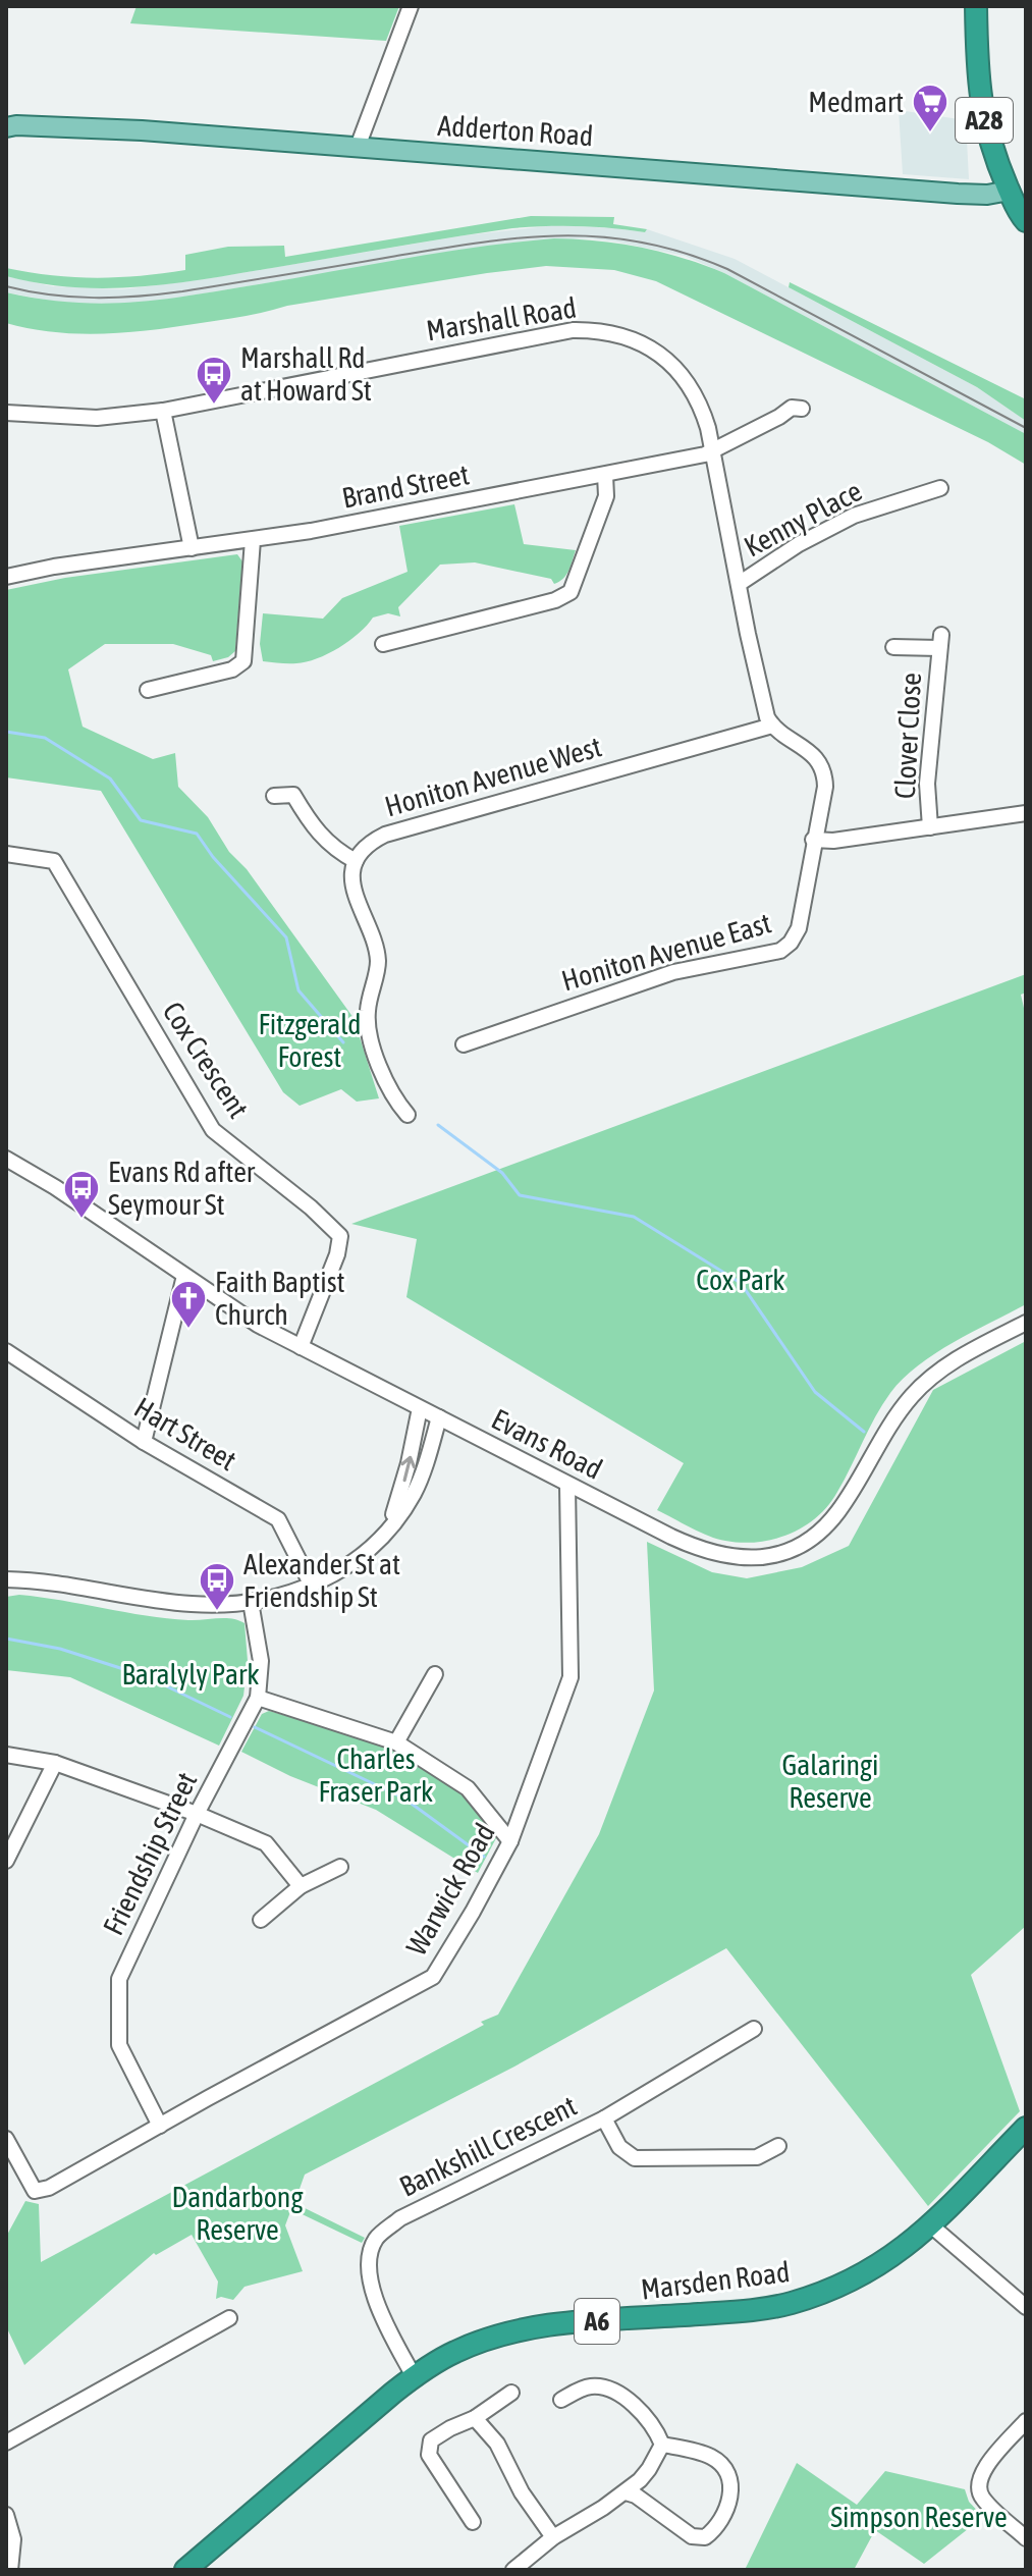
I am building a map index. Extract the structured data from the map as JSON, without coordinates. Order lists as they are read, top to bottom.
{
  "streets": {
    "highway": ["A28", "Marsden Road", "A6"],
    "main road": ["Adderton Road"],
    "street": [
      "Marshall Road",
      "Brand Street",
      "Kenny Place",
      "Clover Close",
      "Honiton Avenue West",
      "Honiton Avenue East",
      "Cox Crescent",
      "Hart Street",
      "Evans Road",
      "Friendship Street",
      "Warwick Road",
      "Bankshill Crescent"
    ]
  },
  "crossings": [
    ["A28", "Adderton Road"],
    ["Marshall Road", "Brand Street"],
    ["Marshall Road", "Kenny Place"],
    ["Marshall Road", "Honiton Avenue West"],
    ["Marshall Road", "Honiton Avenue East"],
    ["Honiton Avenue West", "Honiton Avenue East"],
    ["Cox Crescent", "Evans Road"],
    ["Evans Road", "Warwick Road"],
    ["Friendship Street", "Warwick Road"],
    ["Bankshill Crescent", "Marsden Road"]
  ],
  "parks": [
    "Fitzgerald Forest",
    "Cox Park",
    "Baralyly Park",
    "Charles Fraser Park",
    "Galaringi Reserve",
    "Dandarbong Reserve",
    "Simpson Reserve"
  ],
  "places": {
    "supermarket": ["Medmart"],
    "bus stop": ["Marshall Rd at Howard St", "Evans Rd after Seymour St", "Alexander St at Friendship St"],
    "church": ["Faith Baptist Church"]
  }
}
